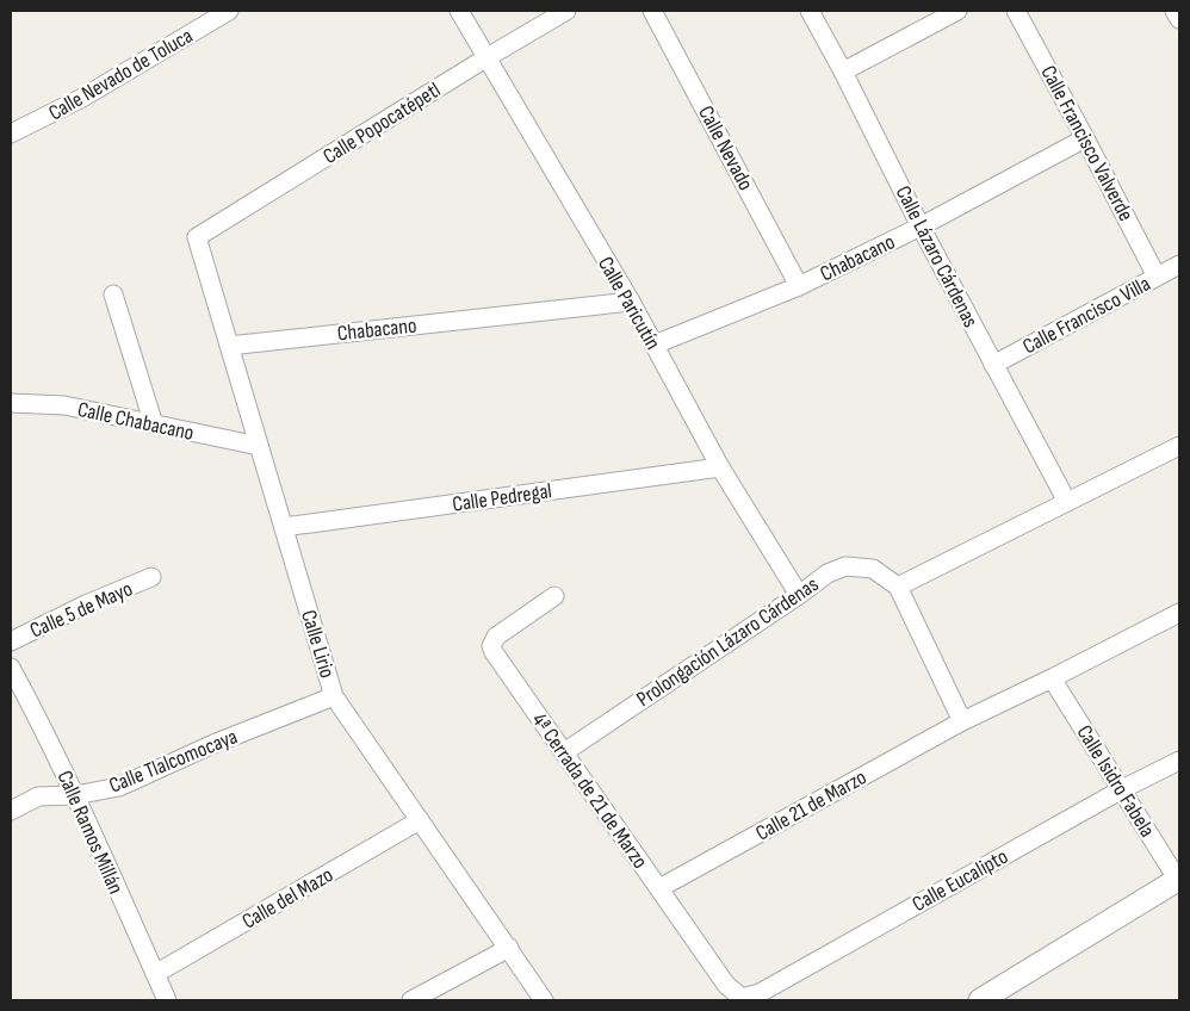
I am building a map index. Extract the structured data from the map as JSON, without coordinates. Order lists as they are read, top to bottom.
{
  "streets": {
    "street": [
      "Calle Nevado de Toluca",
      "Calle Popocatépetl",
      "Calle Francisco Valverde",
      "Calle Nevado",
      "Calle Lázaro Cárdenas",
      "Chabacano",
      "Calle Paricutín",
      "Calle Francisco Villa",
      "Calle Chabacano",
      "Calle Pedregal",
      "Calle 5 de Mayo",
      "Prolongación Lázaro Cárdenas",
      "Calle Lirio",
      "Calle Tlalcomocaya",
      "Calle Isidro Fabela",
      "4ª Cerrada de 21 de Marzo",
      "Calle 21 de Marzo",
      "Calle Ramos Millán",
      "Calle Eucalipto",
      "Calle del Mazo"
    ]
  },
  "crossings": [
    ["Calle Popocatépetl", "Calle Paricutín"],
    ["Calle Popocatépetl", "Calle Lirio"],
    ["Calle Francisco Valverde", "Chabacano"],
    ["Calle Francisco Valverde", "Calle Francisco Villa"],
    ["Calle Nevado", "Chabacano"],
    ["Calle Lázaro Cárdenas", "Chabacano"],
    ["Calle Lázaro Cárdenas", "Calle Francisco Villa"],
    ["Chabacano", "Calle Paricutín"],
    ["Chabacano", "Calle Lirio"],
    ["Calle Paricutín", "Calle Pedregal"],
    ["Calle Paricutín", "Prolongación Lázaro Cárdenas"],
    ["Calle Chabacano", "Calle Lirio"],
    ["Calle Pedregal", "Calle Lirio"],
    ["Prolongación Lázaro Cárdenas", "4ª Cerrada de 21 de Marzo"],
    ["Calle Lirio", "Calle Tlalcomocaya"],
    ["Calle Lirio", "Calle del Mazo"],
    ["Calle Tlalcomocaya", "Calle Ramos Millán"],
    ["Calle Isidro Fabela", "Calle 21 de Marzo"],
    ["Calle Isidro Fabela", "Calle Eucalipto"],
    ["4ª Cerrada de 21 de Marzo", "Calle 21 de Marzo"],
    ["4ª Cerrada de 21 de Marzo", "Calle Eucalipto"],
    ["Calle Ramos Millán", "Calle del Mazo"]
  ]
}
